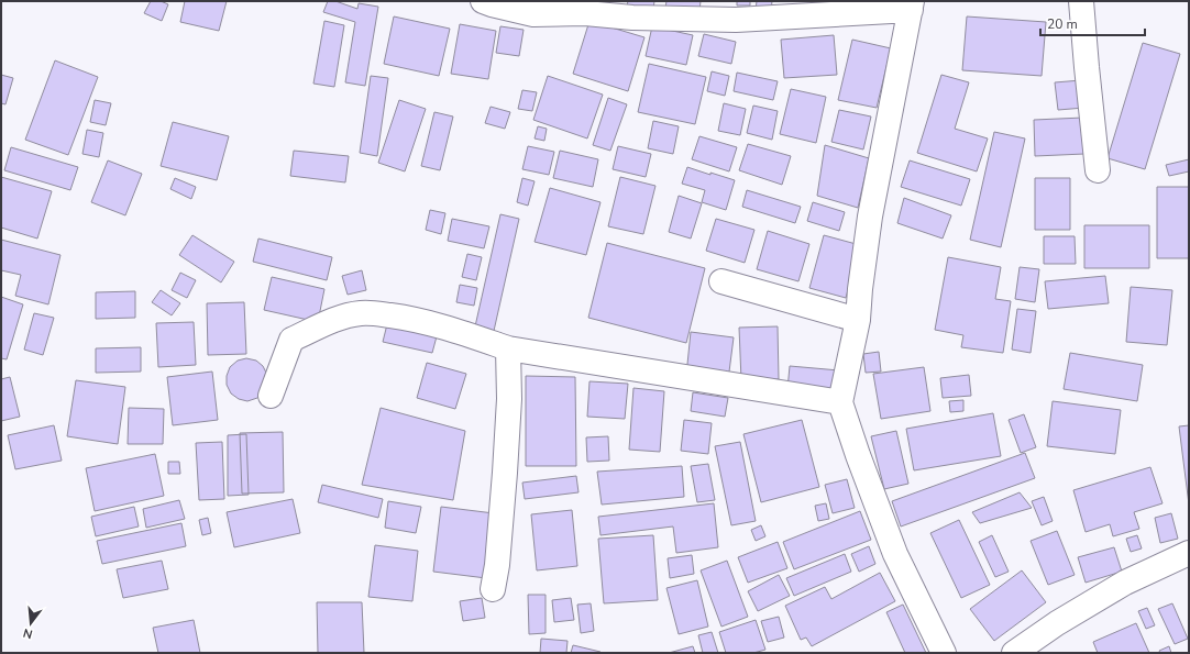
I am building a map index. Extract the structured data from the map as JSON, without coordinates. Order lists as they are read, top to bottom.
{
  "scale_bar": "20 m",
  "north": "bottom"
}
